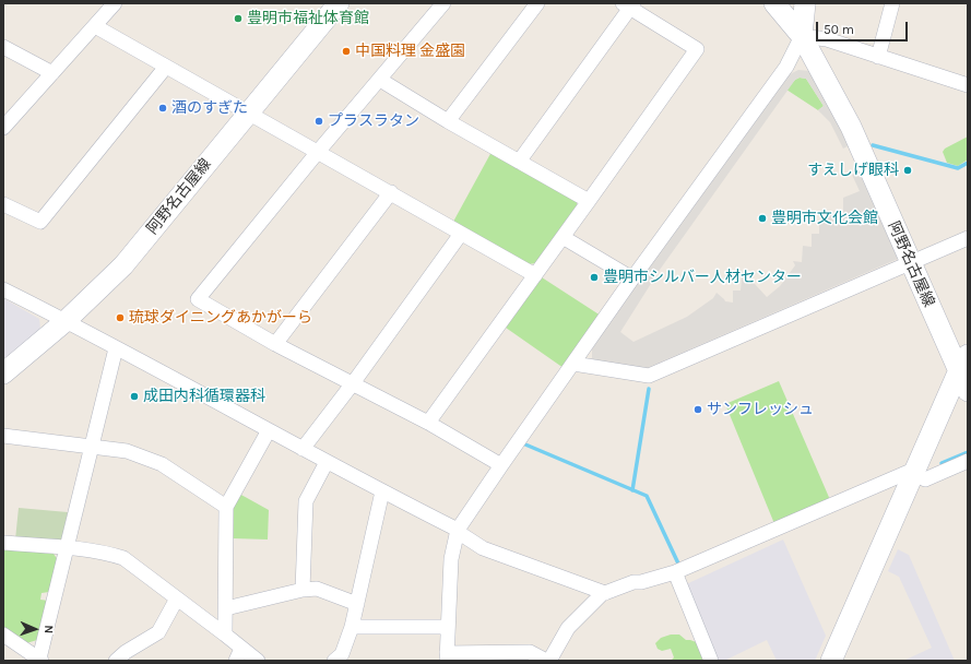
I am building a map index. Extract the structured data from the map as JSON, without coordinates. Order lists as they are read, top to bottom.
{
  "streets": {
    "main road": ["阿野名古屋線"]
  },
  "places": [
    "豊明市福祉体育館",
    "中国料理 金盛園",
    "酒のすぎた",
    "プラスラタン",
    "すえしげ眼科",
    "豊明市文化会館",
    "豊明市シルバー人材センター",
    "琉球ダイニングあかがーら",
    "成田内科循環器科",
    "サンフレッシュ"
  ],
  "scale_bar": "50 m",
  "north": "right"
}
